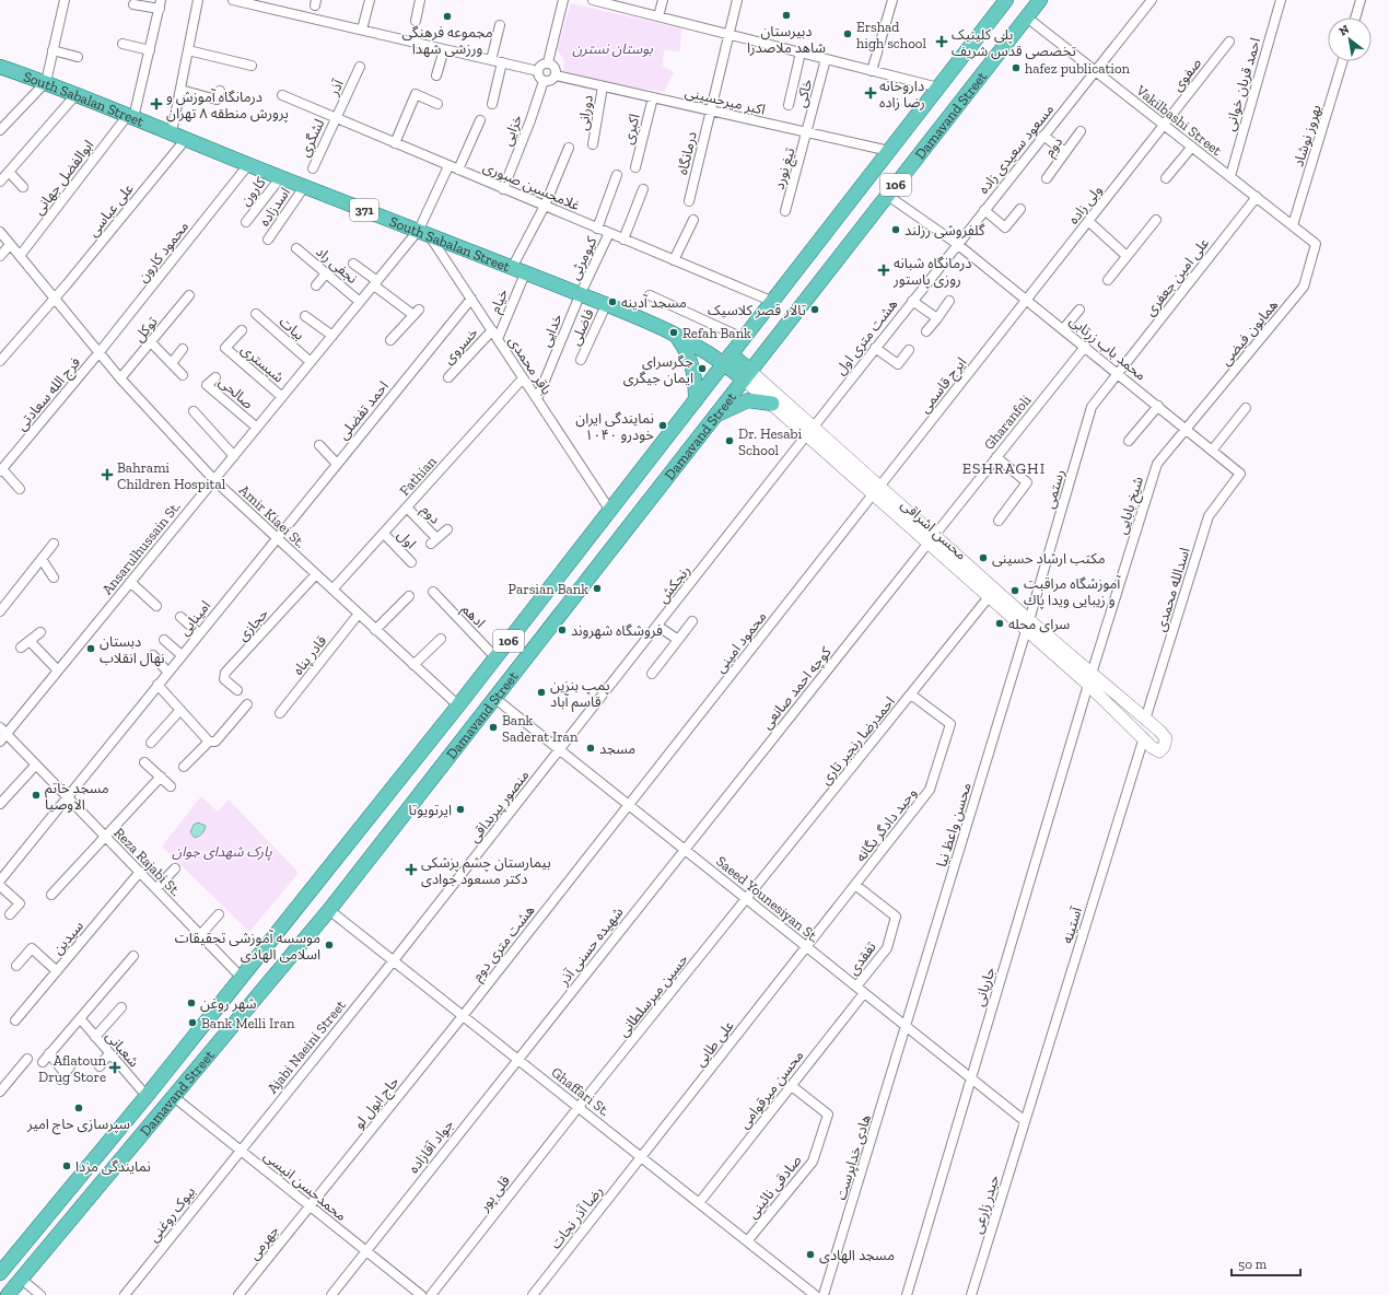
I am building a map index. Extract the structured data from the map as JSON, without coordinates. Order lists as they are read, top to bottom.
{
  "streets": {
    "main road": [
      "South Sabalan Street",
      "Damavand Street",
      "106",
      "371",
      "محسن اشراقی"
    ],
    "street": [
      "صفوی",
      "احمد قربان خوانی",
      "آذر",
      "خاکی",
      "اکبر میرحسینی",
      "دورانی",
      "Vakilbashi Street",
      "اکبری",
      "خزایی",
      "بهروز نوشاد",
      "لشگری",
      "دوم",
      "مسعود سعیدی زاده",
      "درمانگاه",
      "تیغ نورد",
      "ابوالفضل جهانی",
      "غلامحسین صبوری",
      "کارون",
      "ولی زاده",
      "اسدزاده",
      "علی عباسی",
      "محمود کارون",
      "کیومرثی",
      "نجفی راد",
      "علی امین جعفری",
      "خیام",
      "فاضلی",
      "بیات",
      "توکل",
      "خدایی",
      "همایون فیضی",
      "هشت متری اول",
      "خسروی",
      "محمد باب زرتابی",
      "شیستری",
      "باقر محمدی",
      "ایرج قاسمی",
      "صالحی",
      "فرج الله سعادتی",
      "احمد تفضلی",
      "Gharanfoli",
      "Fathian",
      "رستمی",
      "شیخ بابایی",
      "Amir Kiaei St.",
      "اول",
      "Ansarulhussain St.",
      "رنجکش",
      "اسدالله محمدی",
      "ادهم",
      "امینایی",
      "حجازی",
      "محمود امینی",
      "قادر پناه",
      "کوچه احمد صانعی",
      "احمدرضا رنجبر تاری",
      "منصور پیربداقی",
      "وحید دادگر یگانه",
      "محسن واعظ نیا",
      "Reza Rajabi St.",
      "Saeed Younesiyan St.",
      "آستینه",
      "سیدین",
      "هشت متری دوم",
      "شهیده حسنی آذر",
      "تفقدی",
      "جاریانی",
      "حسین میرسلطانی",
      "علی طایی",
      "Ajabi Naeini Street",
      "شعبانی",
      "محسن میرقوامی",
      "Ghaffari St.",
      "حاج ابول لو",
      "جواد آقازاده",
      "هادی خداپرست",
      "محمدحسن انیسی",
      "صادقی نائینی",
      "قلی پور",
      "حیدر زارعی",
      "بیوک روغنی",
      "رضا آذر نجات",
      "جهرمی"
    ]
  },
  "crossings": [
    ["صفوی", "Vakilbashi Street"],
    ["صفوی", "ولی زاده"],
    ["احمد قربان خوانی", "Vakilbashi Street"],
    ["آذر", "لشگری"],
    ["آذر", "غلامحسین صبوری"],
    ["خاکی", "اکبر میرحسینی"],
    ["خاکی", "تیغ نورد"],
    ["South Sabalan Street", "Damavand Street"],
    ["South Sabalan Street", "ابوالفضل جهانی"],
    ["South Sabalan Street", "کارون"],
    ["South Sabalan Street", "اسدزاده"],
    ["South Sabalan Street", "علی عباسی"],
    ["South Sabalan Street", "محمود کارون"],
    ["South Sabalan Street", "کیومرثی"],
    ["South Sabalan Street", "خیام"],
    ["South Sabalan Street", "فاضلی"],
    ["South Sabalan Street", "خدایی"],
    ["South Sabalan Street", "باقر محمدی"],
    ["South Sabalan Street", "محسن اشراقی"],
    ["South Sabalan Street", "Ansarulhussain St."],
    ["اکبر میرحسینی", "دورانی"],
    ["اکبر میرحسینی", "Damavand Street"],
    ["اکبر میرحسینی", "اکبری"],
    ["اکبر میرحسینی", "خزایی"],
    ["اکبر میرحسینی", "درمانگاه"],
    ["اکبر میرحسینی", "تیغ نورد"],
    ["Damavand Street", "Vakilbashi Street"],
    ["Damavand Street", "غلامحسین صبوری"],
    ["Damavand Street", "محمد باب زرتابی"],
    ["Damavand Street", "باقر محمدی"],
    ["Damavand Street", "Amir Kiaei St."],
    ["Damavand Street", "محسن اشراقی"],
    ["Damavand Street", "ادهم"],
    ["Damavand Street", "Reza Rajabi St."],
    ["Damavand Street", "Saeed Younesiyan St."],
    ["Damavand Street", "شعبانی"],
    ["Damavand Street", "Ghaffari St."],
    ["Damavand Street", "محمدحسن انیسی"],
    ["Vakilbashi Street", "بهروز نوشاد"],
    ["Vakilbashi Street", "مسعود سعیدی زاده"],
    ["Vakilbashi Street", "ولی زاده"],
    ["Vakilbashi Street", "علی امین جعفری"],
    ["Vakilbashi Street", "همایون فیضی"],
    ["خزایی", "غلامحسین صبوری"],
    ["لشگری", "غلامحسین صبوری"],
    ["دوم", "Fathian"],
    ["مسعود سعیدی زاده", "هشت متری اول"],
    ["مسعود سعیدی زاده", "محمد باب زرتابی"],
    ["ابوالفضل جهانی", "Amir Kiaei St."],
    ["غلامحسین صبوری", "کیومرثی"],
    ["غلامحسین صبوری", "خیام"],
    ["غلامحسین صبوری", "Ansarulhussain St."],
    ["ولی زاده", "محمد باب زرتابی"],
    ["ولی زاده", "ایرج قاسمی"],
    ["علی عباسی", "Amir Kiaei St."],
    ["محمود کارون", "فرج الله سعادتی"],
    ["محمود کارون", "Amir Kiaei St."],
    ["کیومرثی", "خدایی"],
    ["نجفی راد", "Ansarulhussain St."],
    ["علی امین جعفری", "محمد باب زرتابی"],
    ["علی امین جعفری", "رستمی"],
    ["خیام", "باقر محمدی"],
    ["بیات", "Ansarulhussain St."],
    ["توکل", "Amir Kiaei St."],
    ["خدایی", "باقر محمدی"],
    ["همایون فیضی", "محمد باب زرتابی"],
    ["همایون فیضی", "شیخ بابایی"],
    ["هشت متری اول", "محمد باب زرتابی"],
    ["هشت متری اول", "محسن اشراقی"],
    ["هشت متری اول", "رنجکش"],
    ["خسروی", "باقر محمدی"],
    ["محمد باب زرتابی", "ایرج قاسمی"],
    ["محمد باب زرتابی", "Gharanfoli"],
    ["محمد باب زرتابی", "رستمی"],
    ["محمد باب زرتابی", "شیخ بابایی"],
    ["محمد باب زرتابی", "اسدالله محمدی"],
    ["شیستری", "Ansarulhussain St."],
    ["باقر محمدی", "احمد تفضلی"],
    ["باقر محمدی", "Fathian"],
    ["باقر محمدی", "Ansarulhussain St."],
    ["ایرج قاسمی", "محسن اشراقی"],
    ["ایرج قاسمی", "محمود امینی"],
    ["صالحی", "Ansarulhussain St."],
    ["فرج الله سعادتی", "Amir Kiaei St."],
    ["احمد تفضلی", "Amir Kiaei St."],
    ["احمد تفضلی", "امینایی"],
    ["Gharanfoli", "محسن اشراقی"],
    ["Gharanfoli", "کوچه احمد صانعی"],
    ["Fathian", "Amir Kiaei St."],
    ["Fathian", "اول"],
    ["رستمی", "محسن اشراقی"],
    ["رستمی", "محسن واعظ نیا"],
    ["شیخ بابایی", "محسن اشراقی"],
    ["شیخ بابایی", "جاریانی"],
    ["Amir Kiaei St.", "Ansarulhussain St."],
    ["Amir Kiaei St.", "امینایی"],
    ["Amir Kiaei St.", "حجازی"],
    ["Amir Kiaei St.", "قادر پناه"],
    ["محسن اشراقی", "رنجکش"],
    ["محسن اشراقی", "اسدالله محمدی"],
    ["محسن اشراقی", "محمود امینی"],
    ["محسن اشراقی", "کوچه احمد صانعی"],
    ["محسن اشراقی", "احمدرضا رنجبر تاری"],
    ["محسن اشراقی", "محسن واعظ نیا"],
    ["محسن اشراقی", "آستینه"],
    ["محسن اشراقی", "جاریانی"],
    ["Ansarulhussain St.", "Reza Rajabi St."],
    ["رنجکش", "منصور پیربداقی"],
    ["رنجکش", "Saeed Younesiyan St."],
    ["امینایی", "Reza Rajabi St."],
    ["محمود امینی", "Saeed Younesiyan St."],
    ["محمود امینی", "هشت متری دوم"],
    ["کوچه احمد صانعی", "Saeed Younesiyan St."],
    ["کوچه احمد صانعی", "شهیده حسنی آذر"],
    ["احمدرضا رنجبر تاری", "وحید دادگر یگانه"],
    ["احمدرضا رنجبر تاری", "Saeed Younesiyan St."],
    ["احمدرضا رنجبر تاری", "حسین میرسلطانی"],
    ["منصور پیربداقی", "Saeed Younesiyan St."],
    ["منصور پیربداقی", "Ajabi Naeini Street"],
    ["منصور پیربداقی", "Ghaffari St."],
    ["وحید دادگر یگانه", "Saeed Younesiyan St."],
    ["وحید دادگر یگانه", "تفقدی"],
    ["وحید دادگر یگانه", "علی طایی"],
    ["محسن واعظ نیا", "Saeed Younesiyan St."],
    ["محسن واعظ نیا", "هادی خداپرست"],
    ["Reza Rajabi St.", "سیدین"],
    ["Saeed Younesiyan St.", "آستینه"],
    ["Saeed Younesiyan St.", "هشت متری دوم"],
    ["Saeed Younesiyan St.", "شهیده حسنی آذر"],
    ["Saeed Younesiyan St.", "تفقدی"],
    ["Saeed Younesiyan St.", "جاریانی"],
    ["Saeed Younesiyan St.", "حسین میرسلطانی"],
    ["Saeed Younesiyan St.", "علی طایی"],
    ["Saeed Younesiyan St.", "محسن میرقوامی"],
    ["Saeed Younesiyan St.", "هادی خداپرست"],
    ["Saeed Younesiyan St.", "حیدر زارعی"],
    ["آستینه", "حیدر زارعی"],
    ["هشت متری دوم", "Ghaffari St."],
    ["هشت متری دوم", "حاج ابول لو"],
    ["شهیده حسنی آذر", "Ghaffari St."],
    ["شهیده حسنی آذر", "جواد آقازاده"],
    ["حسین میرسلطانی", "Ghaffari St."],
    ["حسین میرسلطانی", "قلی پور"],
    ["علی طایی", "Ghaffari St."],
    ["علی طایی", "رضا آذر نجات"],
    ["Ajabi Naeini Street", "Ghaffari St."],
    ["Ajabi Naeini Street", "محمدحسن انیسی"],
    ["Ajabi Naeini Street", "بیوک روغنی"],
    ["محسن میرقوامی", "Ghaffari St."],
    ["محسن میرقوامی", "صادقی نائینی"],
    ["Ghaffari St.", "حاج ابول لو"],
    ["Ghaffari St.", "جواد آقازاده"],
    ["Ghaffari St.", "صادقی نائینی"],
    ["Ghaffari St.", "قلی پور"],
    ["Ghaffari St.", "رضا آذر نجات"],
    ["حاج ابول لو", "محمدحسن انیسی"],
    ["حاج ابول لو", "جهرمی"],
    ["جواد آقازاده", "محمدحسن انیسی"],
    ["محمدحسن انیسی", "بیوک روغنی"],
    ["محمدحسن انیسی", "جهرمی"]
  ],
  "districts": ["ESHRAGHI"],
  "parks": ["بوستان نسترن", "پارک شهدای جوان"],
  "places": {
    "other": [
      "دبیرستان شاهد ملاصدرا",
      "مجموعه فرهنگی ورزشی شهدا",
      "Ershad high school",
      "hafez publication",
      "گلفروشی رزلند",
      "مسجد آدینه",
      "تالار قصر کلاسیک",
      "Refah Bank",
      "جگرسرای ایمان جیگری",
      "نمایندگی ایران خودرو ۱۰۴۰",
      "Dr. Hesabi School",
      "مکتب ارشاد حسینی",
      "Parsian Bank",
      "آموزشگاه مراقبت و زيبايى ويدا پاك",
      "سرای محله",
      "فروشگاه شهروند",
      "دبستان نهال انقلاب",
      "پمپ بنزین قاسم آباد",
      "Bank Saderat Iran",
      "مسجد",
      "مسجد خاتم الاوصیا",
      "ایرتویوتا",
      "موسسه آموزشی تحقیقات اسلامی الهادی",
      "شهر روغن",
      "Bank Melli Iran",
      "سپرسازی حاج امیر",
      "نمایندگی مزدا",
      "مسجد الهادی"
    ],
    "health": [
      "پلی کلینیک تخصصی قدس شریف",
      "داروخانه رضا زاده",
      "درمانگاه آموزش و پرورش منطقه ۸ تهران",
      "درمانگاه شبانه روزی پاستور",
      "Bahrami ‌ Children Hospital",
      "بیمارستان چشم پزشکی دکتر مسعود جوادی",
      "Aflatoun Drug Store"
    ]
  },
  "scale_bar": "50 m",
  "north": "top left"
}
